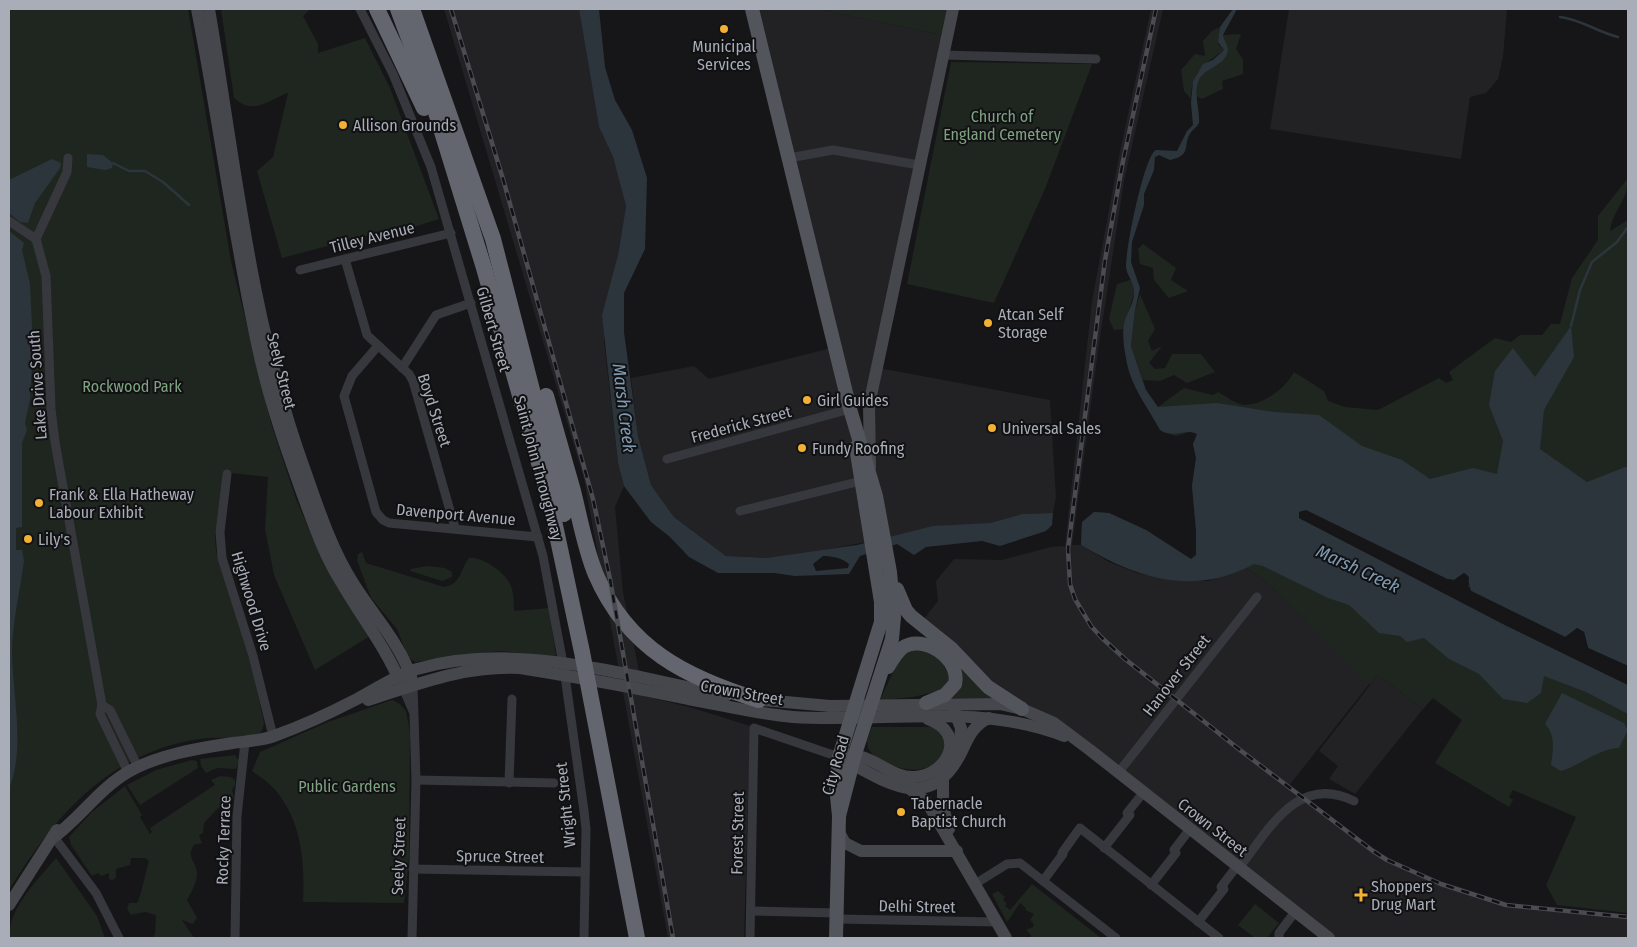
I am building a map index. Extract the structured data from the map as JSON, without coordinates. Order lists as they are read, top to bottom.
{
  "streets": {
    "highway": ["Saint John Throughway"],
    "main road": ["Seely Street", "Crown Street", "City Road"],
    "street": [
      "Tilley Avenue",
      "Gilbert Street",
      "Lake Drive South",
      "Boyd Street",
      "Frederick Street",
      "Davenport Avenue",
      "Highwood Drive",
      "Hanover Street",
      "Wright Street",
      "Forest Street",
      "Rocky Terrace",
      "Spruce Street",
      "Delhi Street"
    ]
  },
  "crossings": [
    ["Tilley Avenue", "Gilbert Street"],
    ["Tilley Avenue", "Boyd Street"],
    ["Gilbert Street", "Davenport Avenue"],
    ["Gilbert Street", "Wright Street"],
    ["Seely Street", "Crown Street"],
    ["Seely Street", "Spruce Street"],
    ["Lake Drive South", "Crown Street"],
    ["Boyd Street", "Davenport Avenue"],
    ["Highwood Drive", "Crown Street"],
    ["Hanover Street", "Crown Street"],
    ["Crown Street", "Rocky Terrace"],
    ["City Road", "Forest Street"],
    ["Wright Street", "Spruce Street"],
    ["Forest Street", "Delhi Street"]
  ],
  "water": ["Marsh Creek"],
  "parks": ["Church of England Cemetery", "Rockwood Park", "Public Gardens"],
  "places": {
    "other": [
      "Municipal Services",
      "Allison Grounds",
      "Atcan Self Storage",
      "Girl Guides",
      "Universal Sales",
      "Fundy Roofing",
      "Frank & Ella Hatheway Labour Exhibit",
      "Lily's",
      "Tabernacle Baptist Church"
    ],
    "health": ["Shoppers Drug Mart"]
  }
}
